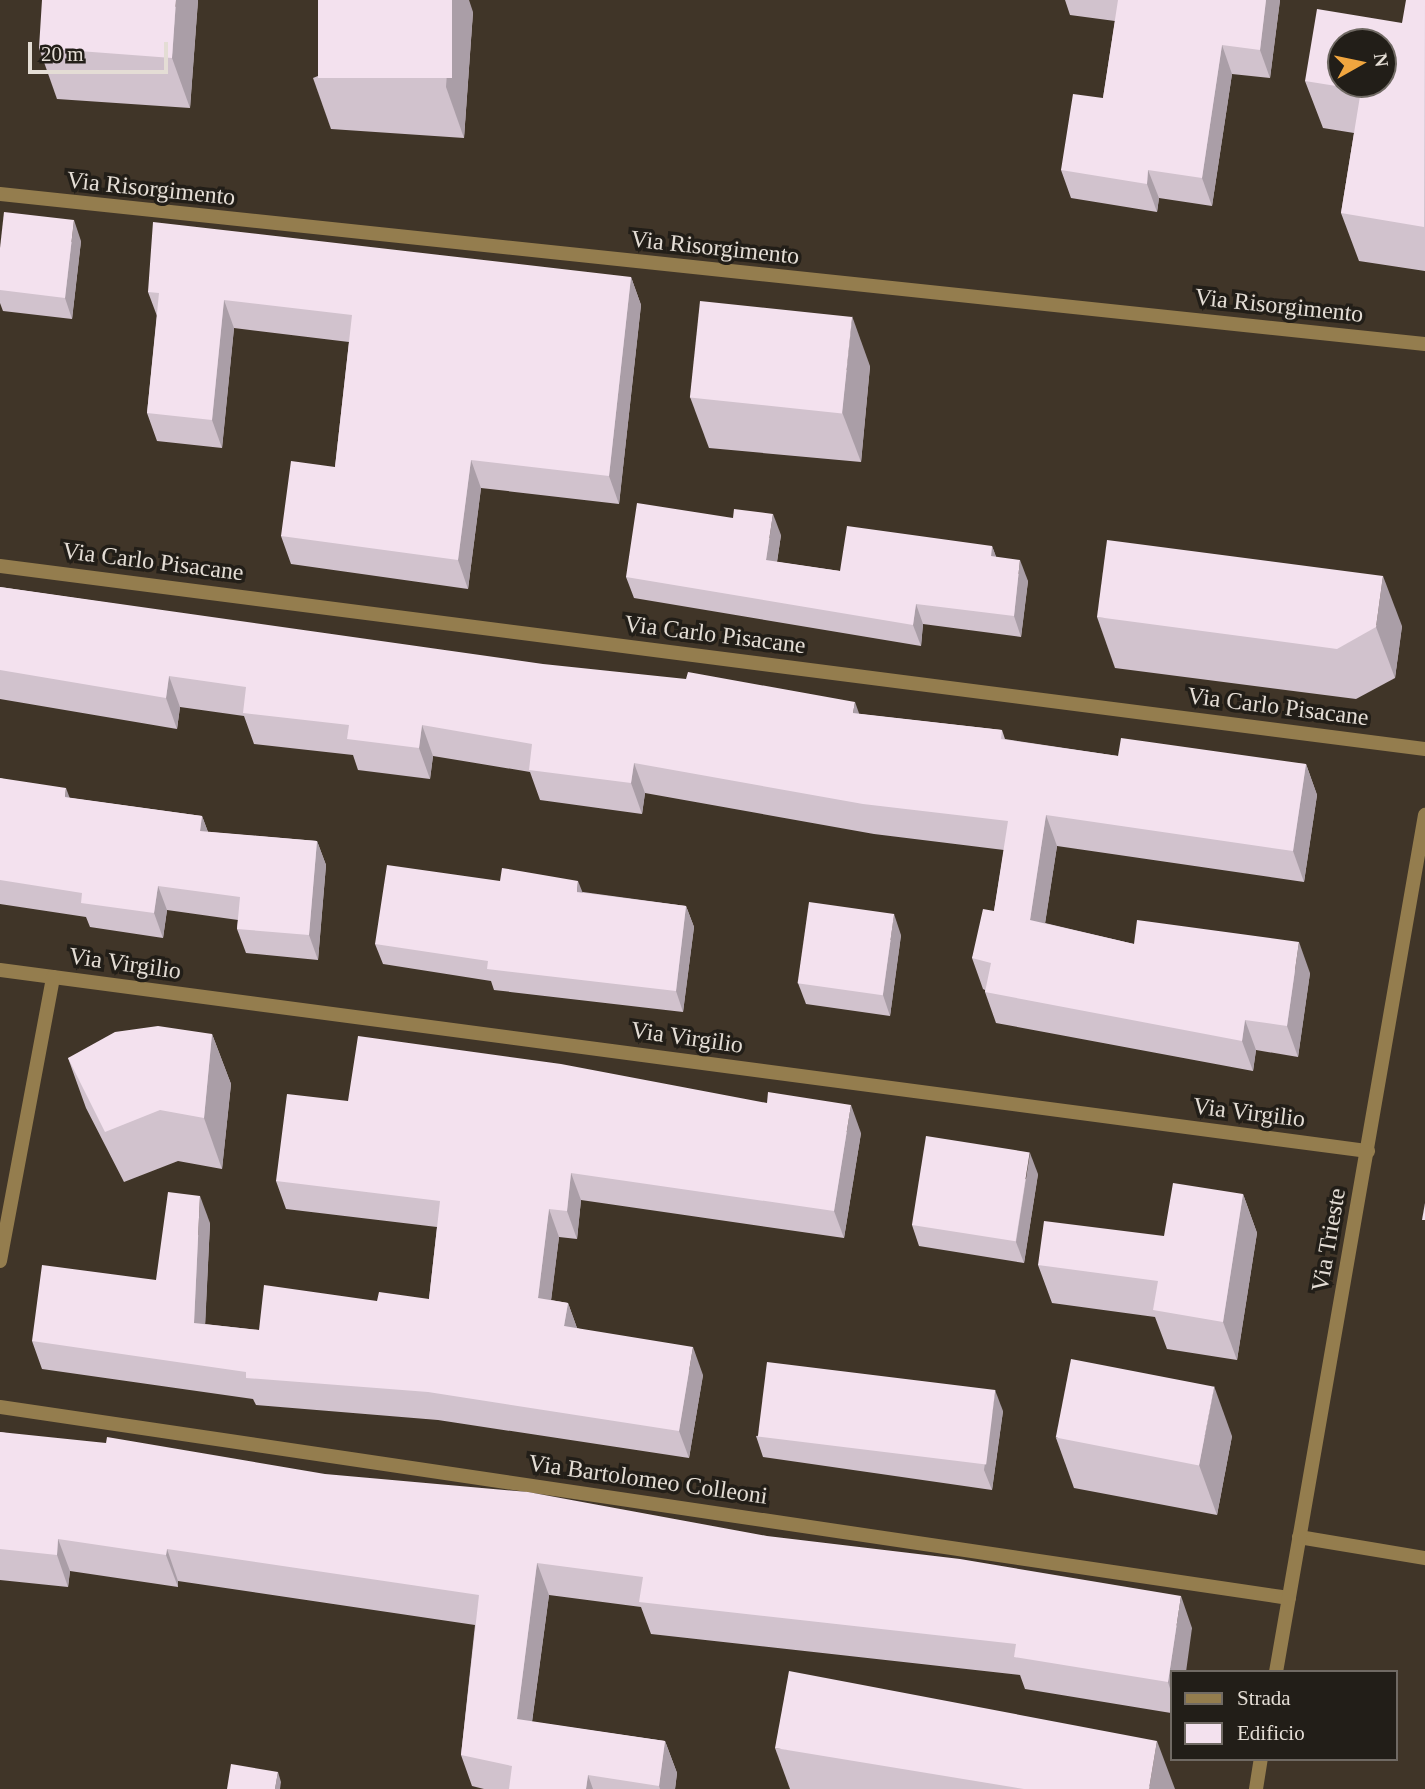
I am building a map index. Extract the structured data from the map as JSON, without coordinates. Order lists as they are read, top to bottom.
{
  "streets": {
    "street": [
      "Via Risorgimento",
      "Via Carlo Pisacane",
      "Via Virgilio",
      "Via Trieste",
      "Via Bartolomeo Colleoni"
    ]
  },
  "crossings": [
    ["Via Virgilio", "Via Trieste"],
    ["Via Trieste", "Via Bartolomeo Colleoni"]
  ],
  "legend": ["Strada", "Edificio"],
  "scale_bar": "20 m",
  "north": "right"
}
